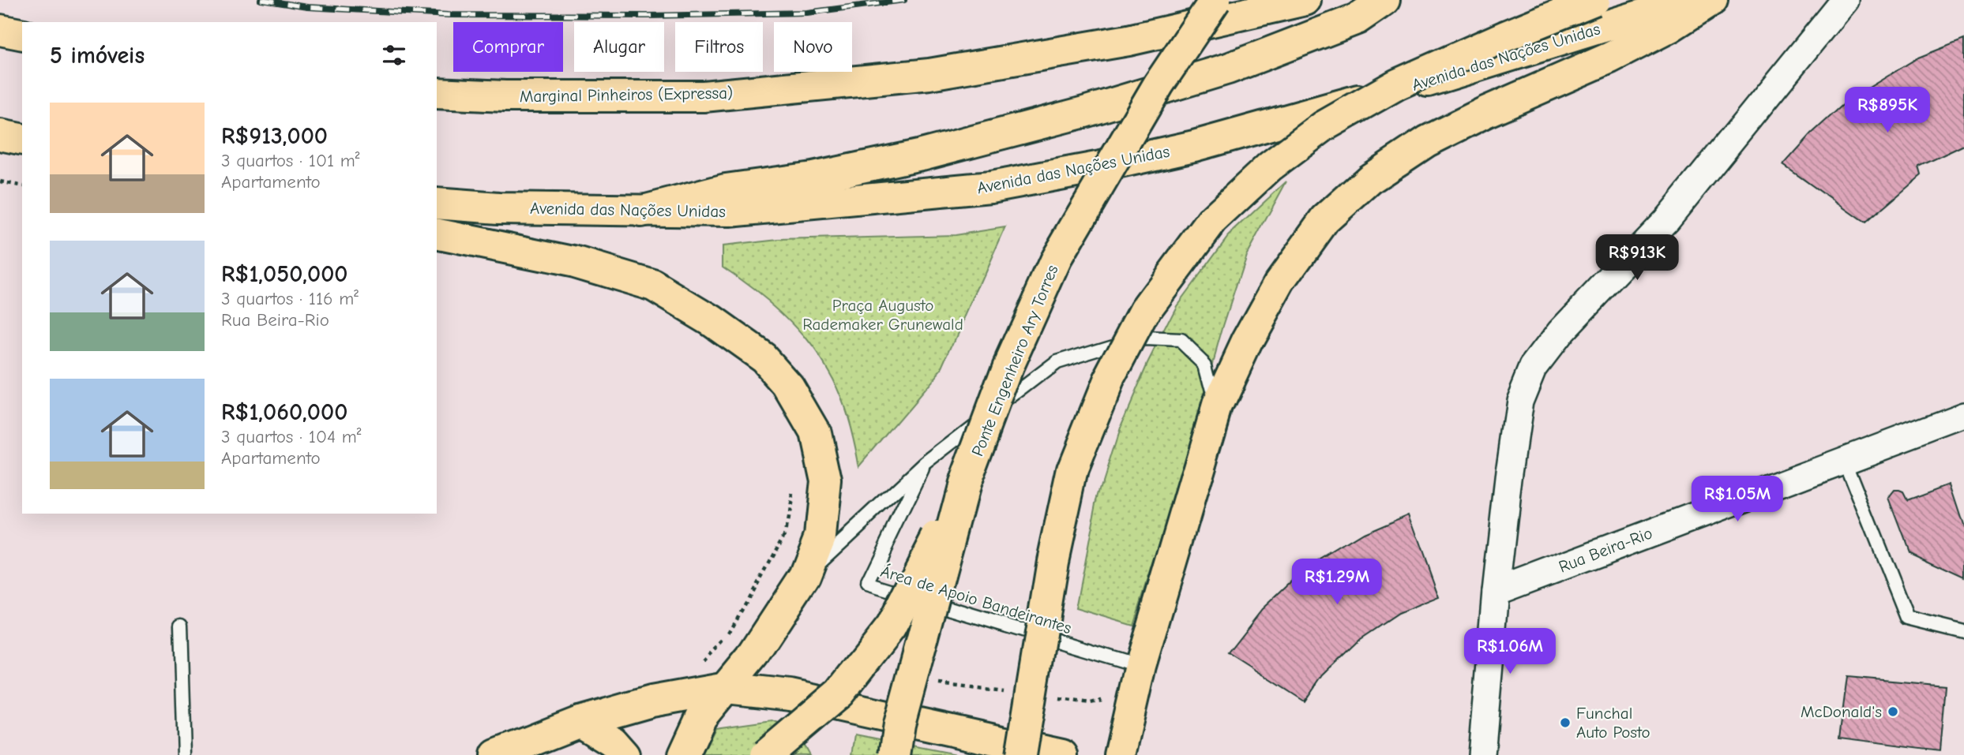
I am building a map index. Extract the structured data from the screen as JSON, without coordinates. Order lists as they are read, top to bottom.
{
  "streets": {
    "main road": ["Avenida das Nações Unidas", "Marginal Pinheiros (Expressa)", "Ponte Engenheiro Ary Torres"],
    "street": ["Rua Beira-Rio"],
    "lane": ["Área de Apoio Bandeirantes"]
  },
  "parks": ["Praça Augusto Rademaker Grunewald"],
  "places": ["McDonald's", "Funchal Auto Posto"],
  "page": {
    "chip": [
      "Comprar",
      "Alugar",
      "Filtros",
      "Novo"
    ],
    "heading": "5 imóveis",
    "price": [
      "R$895K",
      "R$913K",
      "R$1.05M",
      "R$1.29M",
      "R$1.06M"
    ],
    "list": [
      {
        "name": "R$913,000",
        "note": "3 quartos · 101 m² · Apartamento"
      },
      {
        "name": "R$1,050,000",
        "note": "3 quartos · 116 m² · Rua Beira-Rio"
      },
      {
        "name": "R$1,060,000",
        "note": "3 quartos · 104 m² · Apartamento"
      }
    ]
  }
}
